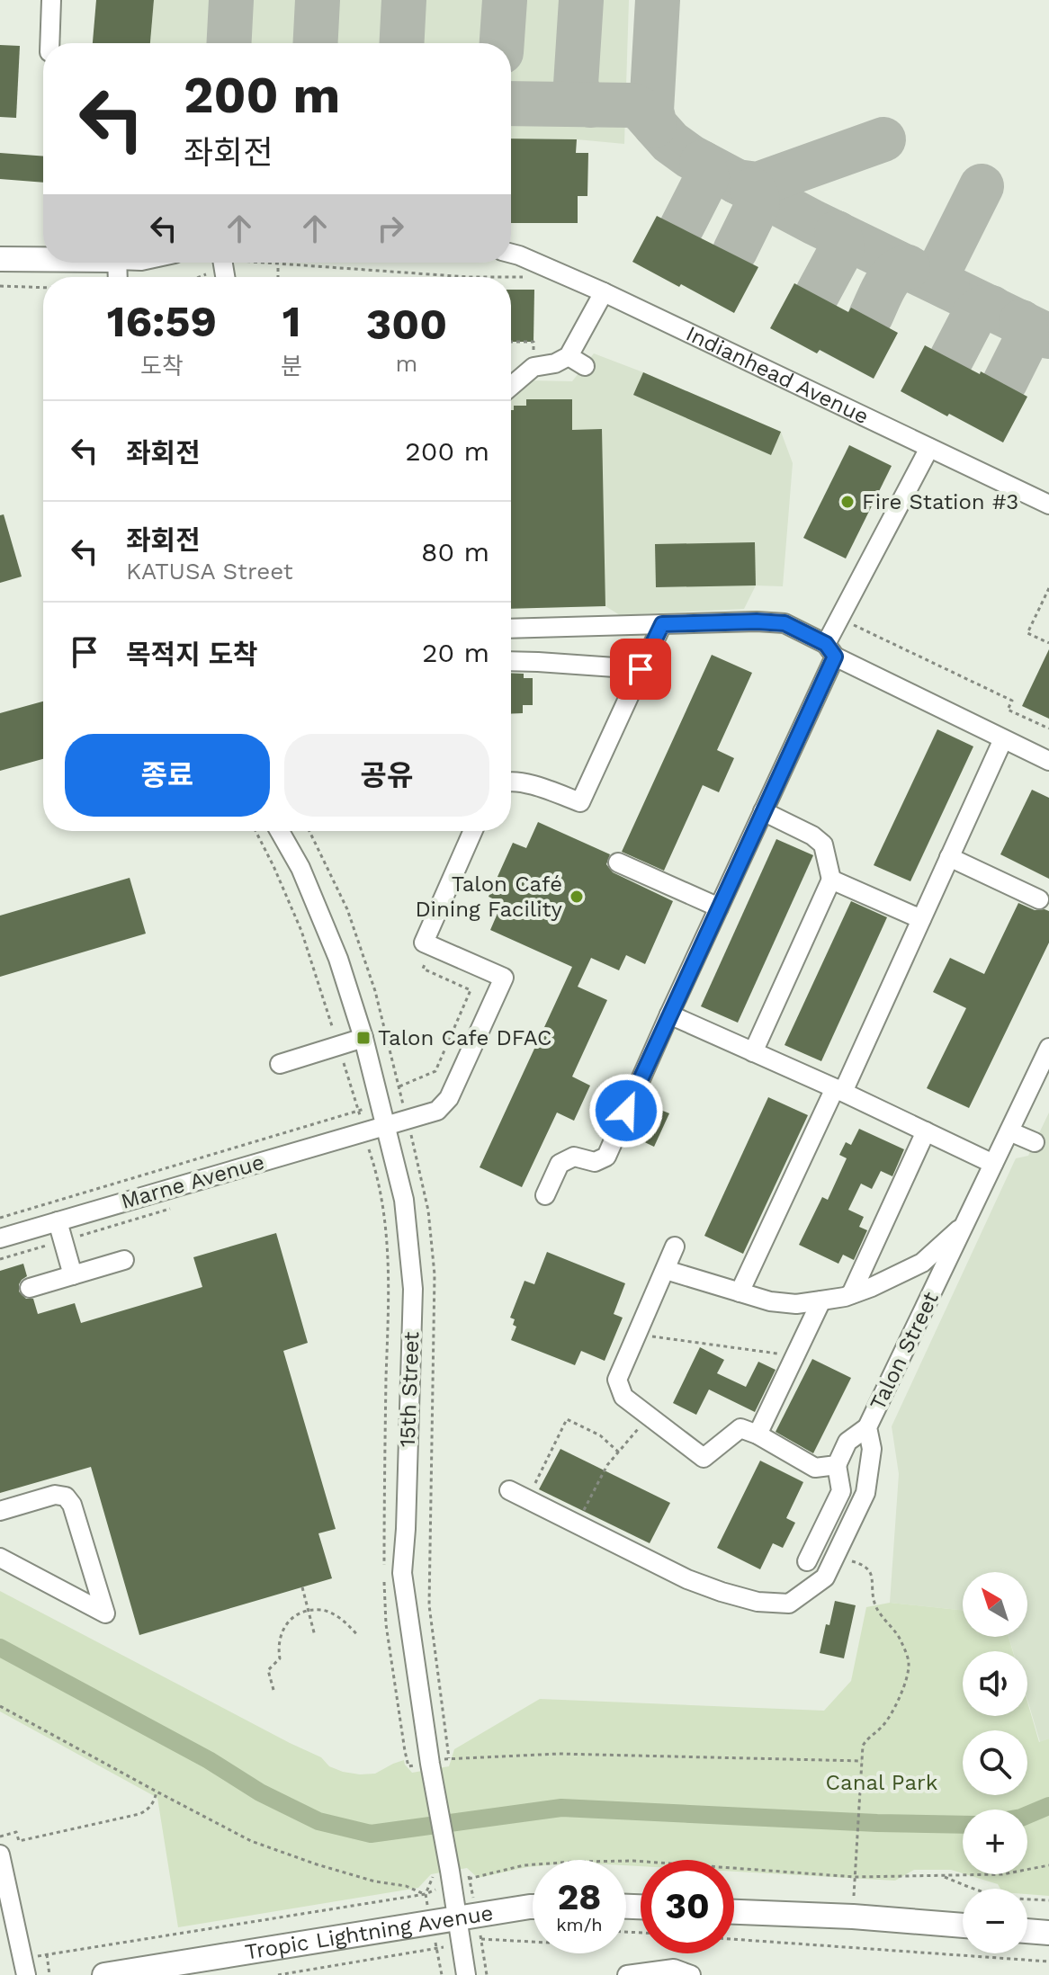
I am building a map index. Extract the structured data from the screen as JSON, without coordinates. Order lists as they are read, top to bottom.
{
  "streets": {
    "main road": ["Tropic Lightning Avenue"],
    "street": [
      "Indianhead Avenue",
      "Marne Avenue",
      "Talon Street",
      "15th Street"
    ]
  },
  "crossings": [
    ["Marne Avenue", "15th Street"],
    ["15th Street", "Tropic Lightning Avenue"]
  ],
  "parks": ["Canal Park"],
  "places": {
    "other": ["Fire Station #3", "Talon Café Dining Facility"],
    "transit": ["Talon Cafe DFAC"]
  },
  "north": "top left",
  "page": {
    "turn": ["200 m", "좌회전"],
    "eta": [
      "16:59",
      "도착",
      "1",
      "분",
      "300",
      "m"
    ],
    "list": [
      {
        "name": "좌회전",
        "value": "200 m"
      },
      {
        "name": "좌회전",
        "note": "KATUSA Street",
        "value": "80 m"
      },
      {
        "name": "목적지 도착",
        "value": "20 m"
      }
    ],
    "buttons": ["종료", "공유"],
    "map_buttons": ["+", "−"],
    "speed": "28 km/h",
    "limit": "30"
  }
}
